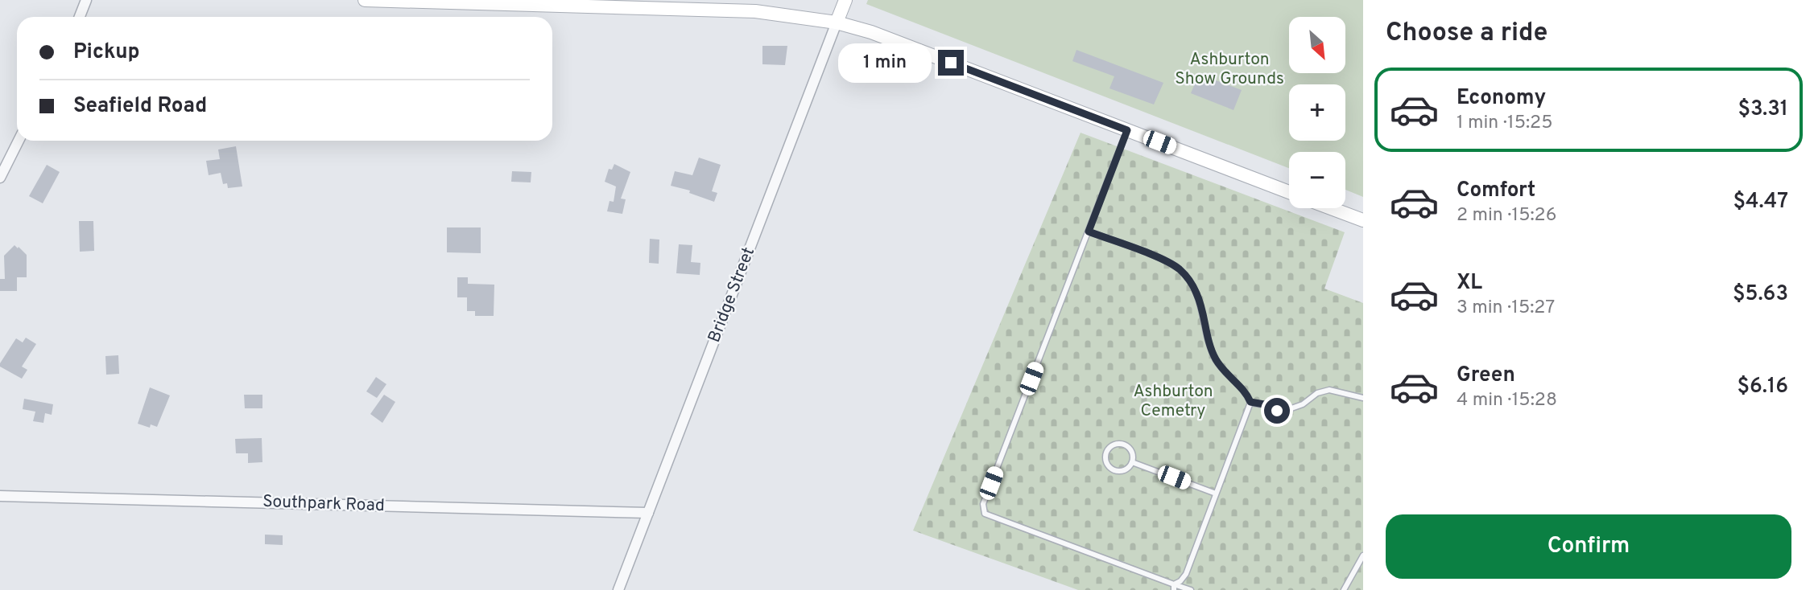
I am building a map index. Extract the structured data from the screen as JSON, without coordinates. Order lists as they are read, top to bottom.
{
  "streets": {
    "street": ["Bridge Street", "Southpark Road"]
  },
  "crossings": [
    ["Bridge Street", "Southpark Road"]
  ],
  "parks": ["Ashburton Show Grounds", "Ashburton Cemetry"],
  "north": "bottom right",
  "page": {
    "heading": "Choose a ride",
    "map_buttons": ["+", "−"],
    "banner": ["Pickup", "Seafield Road"],
    "bubble": "1 min",
    "list": [
      {
        "name": "Economy",
        "note": "1 min · 15:25",
        "value": "$3.31"
      },
      {
        "name": "Comfort",
        "note": "2 min · 15:26",
        "value": "$4.47"
      },
      {
        "name": "XL",
        "note": "3 min · 15:27",
        "value": "$5.63"
      },
      {
        "name": "Green",
        "note": "4 min · 15:28",
        "value": "$6.16"
      }
    ],
    "buttons": "Confirm"
  }
}
